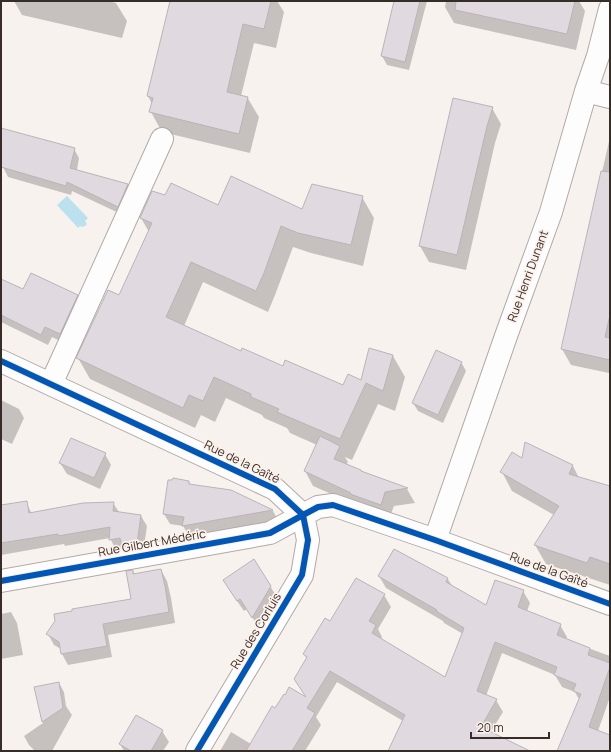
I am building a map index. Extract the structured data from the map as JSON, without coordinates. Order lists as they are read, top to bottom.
{
  "streets": {
    "street": [
      "Rue Henri Dunant",
      "Rue de la Gaîté",
      "Rue Gilbert Médéric",
      "Rue des Corluis"
    ]
  },
  "crossings": [
    ["Rue Henri Dunant", "Rue de la Gaîté"],
    ["Rue de la Gaîté", "Rue Gilbert Médéric"],
    ["Rue de la Gaîté", "Rue des Corluis"],
    ["Rue Gilbert Médéric", "Rue des Corluis"]
  ],
  "scale_bar": "20 m"
}
